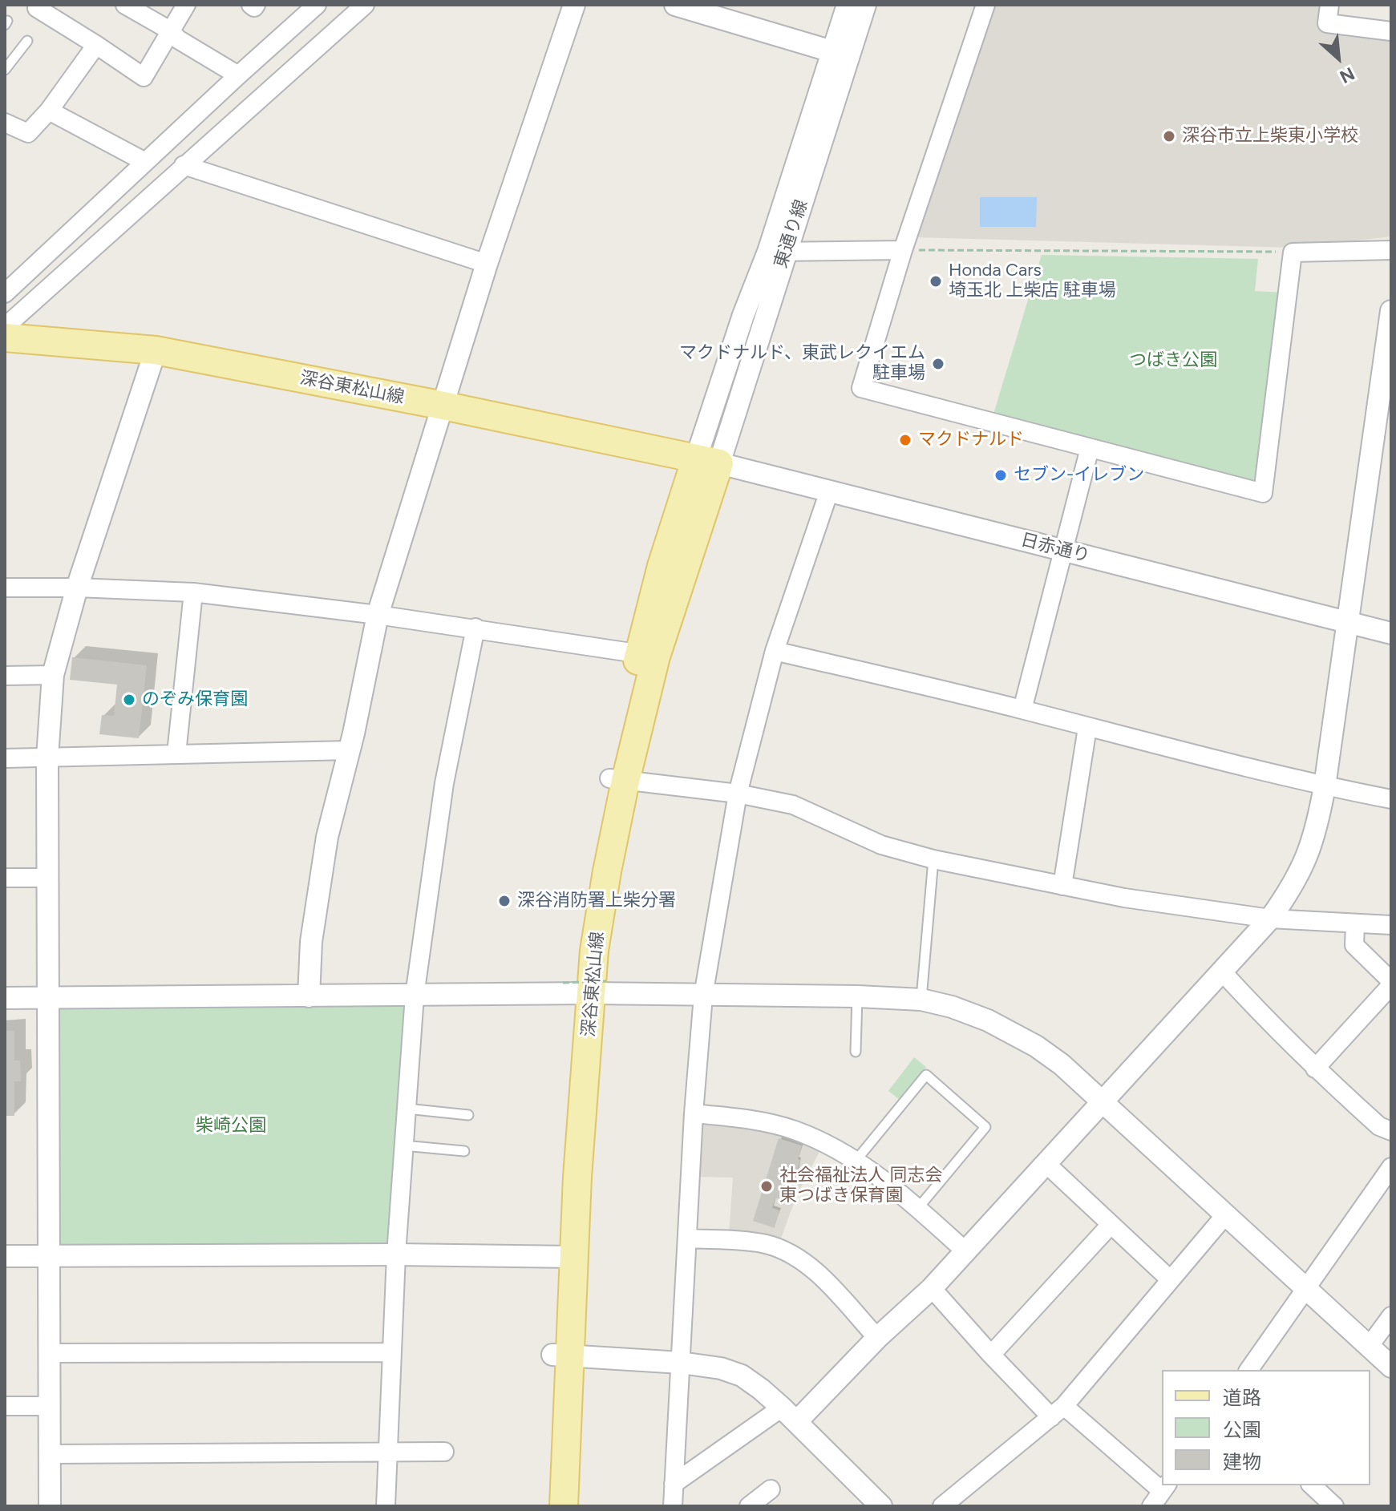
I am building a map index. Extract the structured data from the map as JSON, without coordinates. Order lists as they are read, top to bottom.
{
  "streets": {
    "main road": ["深谷東松山線"],
    "street": ["東通り線", "日赤通り"]
  },
  "crossings": [
    ["東通り線", "深谷東松山線"],
    ["東通り線", "日赤通り"],
    ["深谷東松山線", "日赤通り"]
  ],
  "parks": ["つばき公園", "柴崎公園"],
  "places": [
    "深谷市立上柴東小学校",
    "Honda Cars 埼玉北 上柴店 駐車場",
    "マクドナルド、東武レクイエム 駐車場",
    "マクドナルド",
    "セブン-イレブン",
    "のぞみ保育園",
    "深谷消防署上柴分署",
    "社会福祉法人 同志会 東つばき保育園"
  ],
  "legend": ["道路", "公園", "建物"],
  "north": "bottom right"
}
